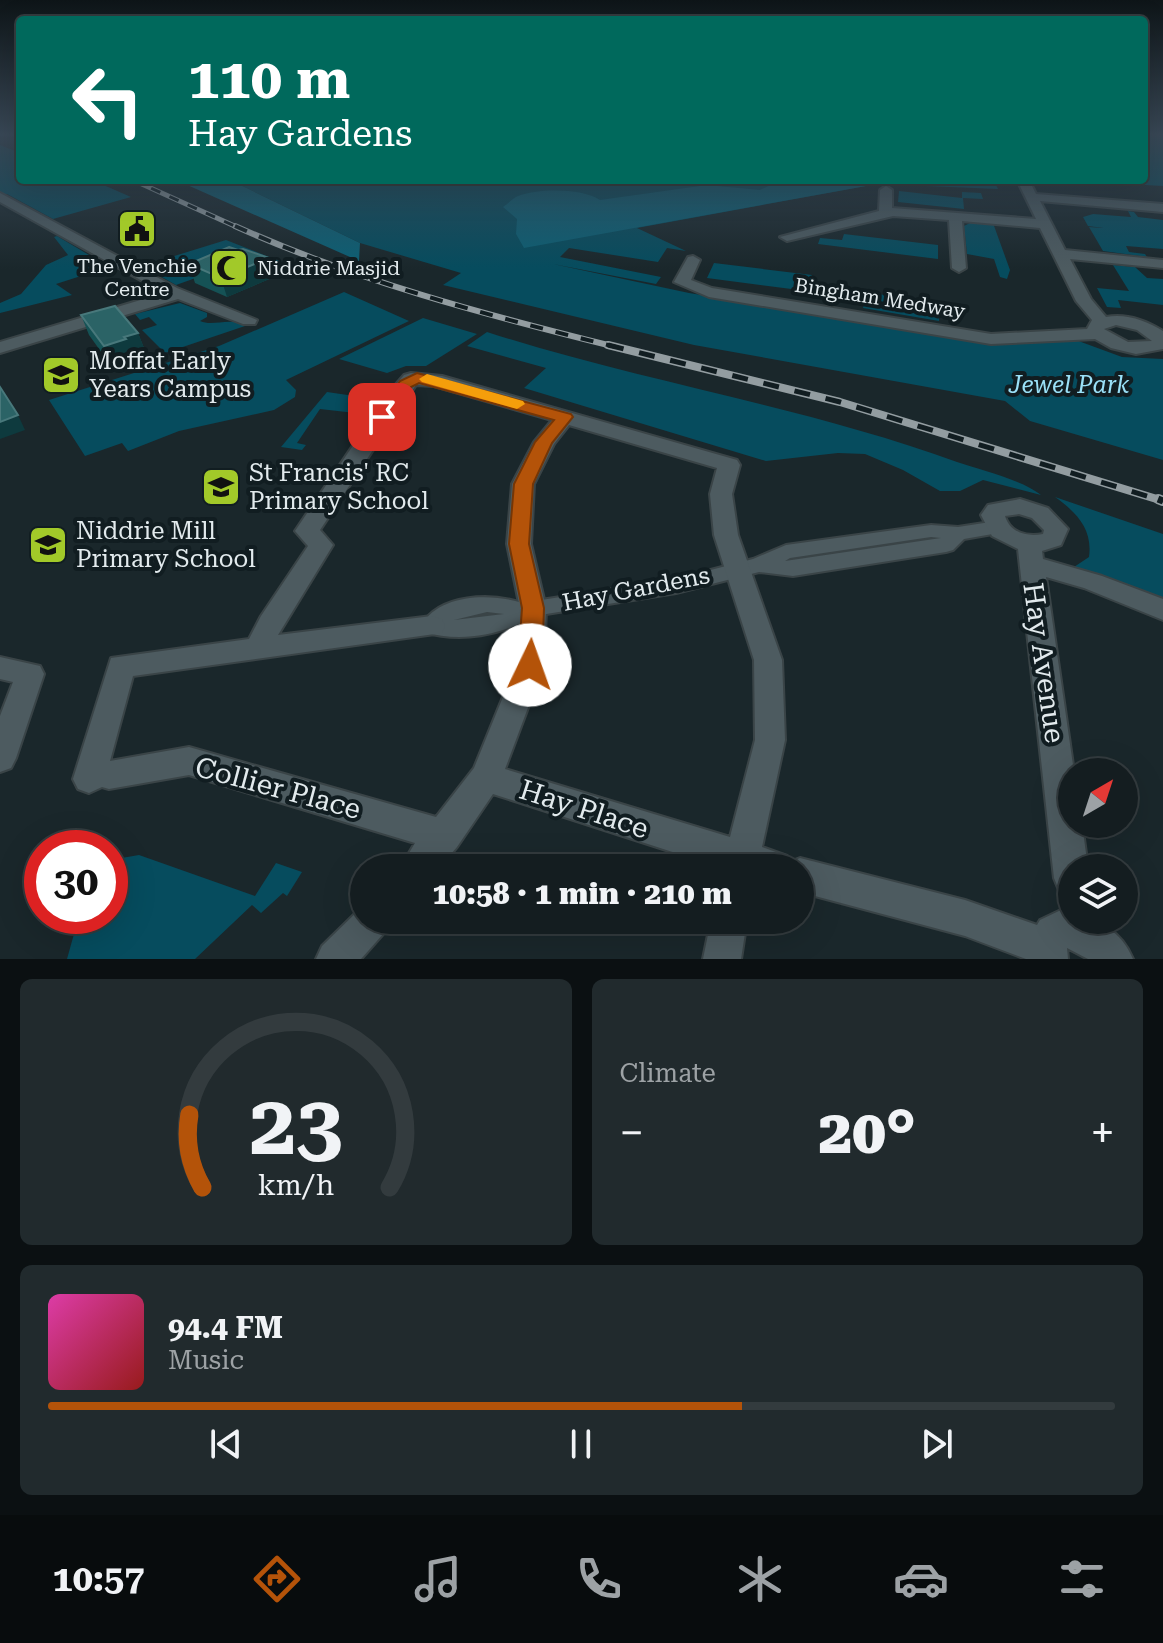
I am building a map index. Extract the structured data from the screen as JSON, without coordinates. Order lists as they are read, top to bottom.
{
  "streets": {
    "street": [
      "Bingham Medway",
      "Hay Gardens",
      "Hay Avenue",
      "Collier Place",
      "Hay Place"
    ]
  },
  "crossings": [
    ["Hay Gardens", "Collier Place"],
    ["Hay Gardens", "Hay Place"]
  ],
  "parks": ["Jewel Park"],
  "places": {
    "public building": ["The Venchie Centre"],
    "mosque": ["Niddrie Masjid"],
    "school or university": ["Moffat Early Years Campus", "St Francis' RC Primary School", "Niddrie Mill Primary School"]
  },
  "north": "top right",
  "page": {
    "turn": ["110 m", "Hay Gardens"],
    "limit": "30",
    "trip": "10:58 · 1 min · 210 m",
    "tile": "Climate",
    "heat": ["−", "20°", "+"],
    "song": ["94.4 FM", "Music"],
    "tabs": "10:57",
    "gauge": ["23", "km/h"]
  }
}
